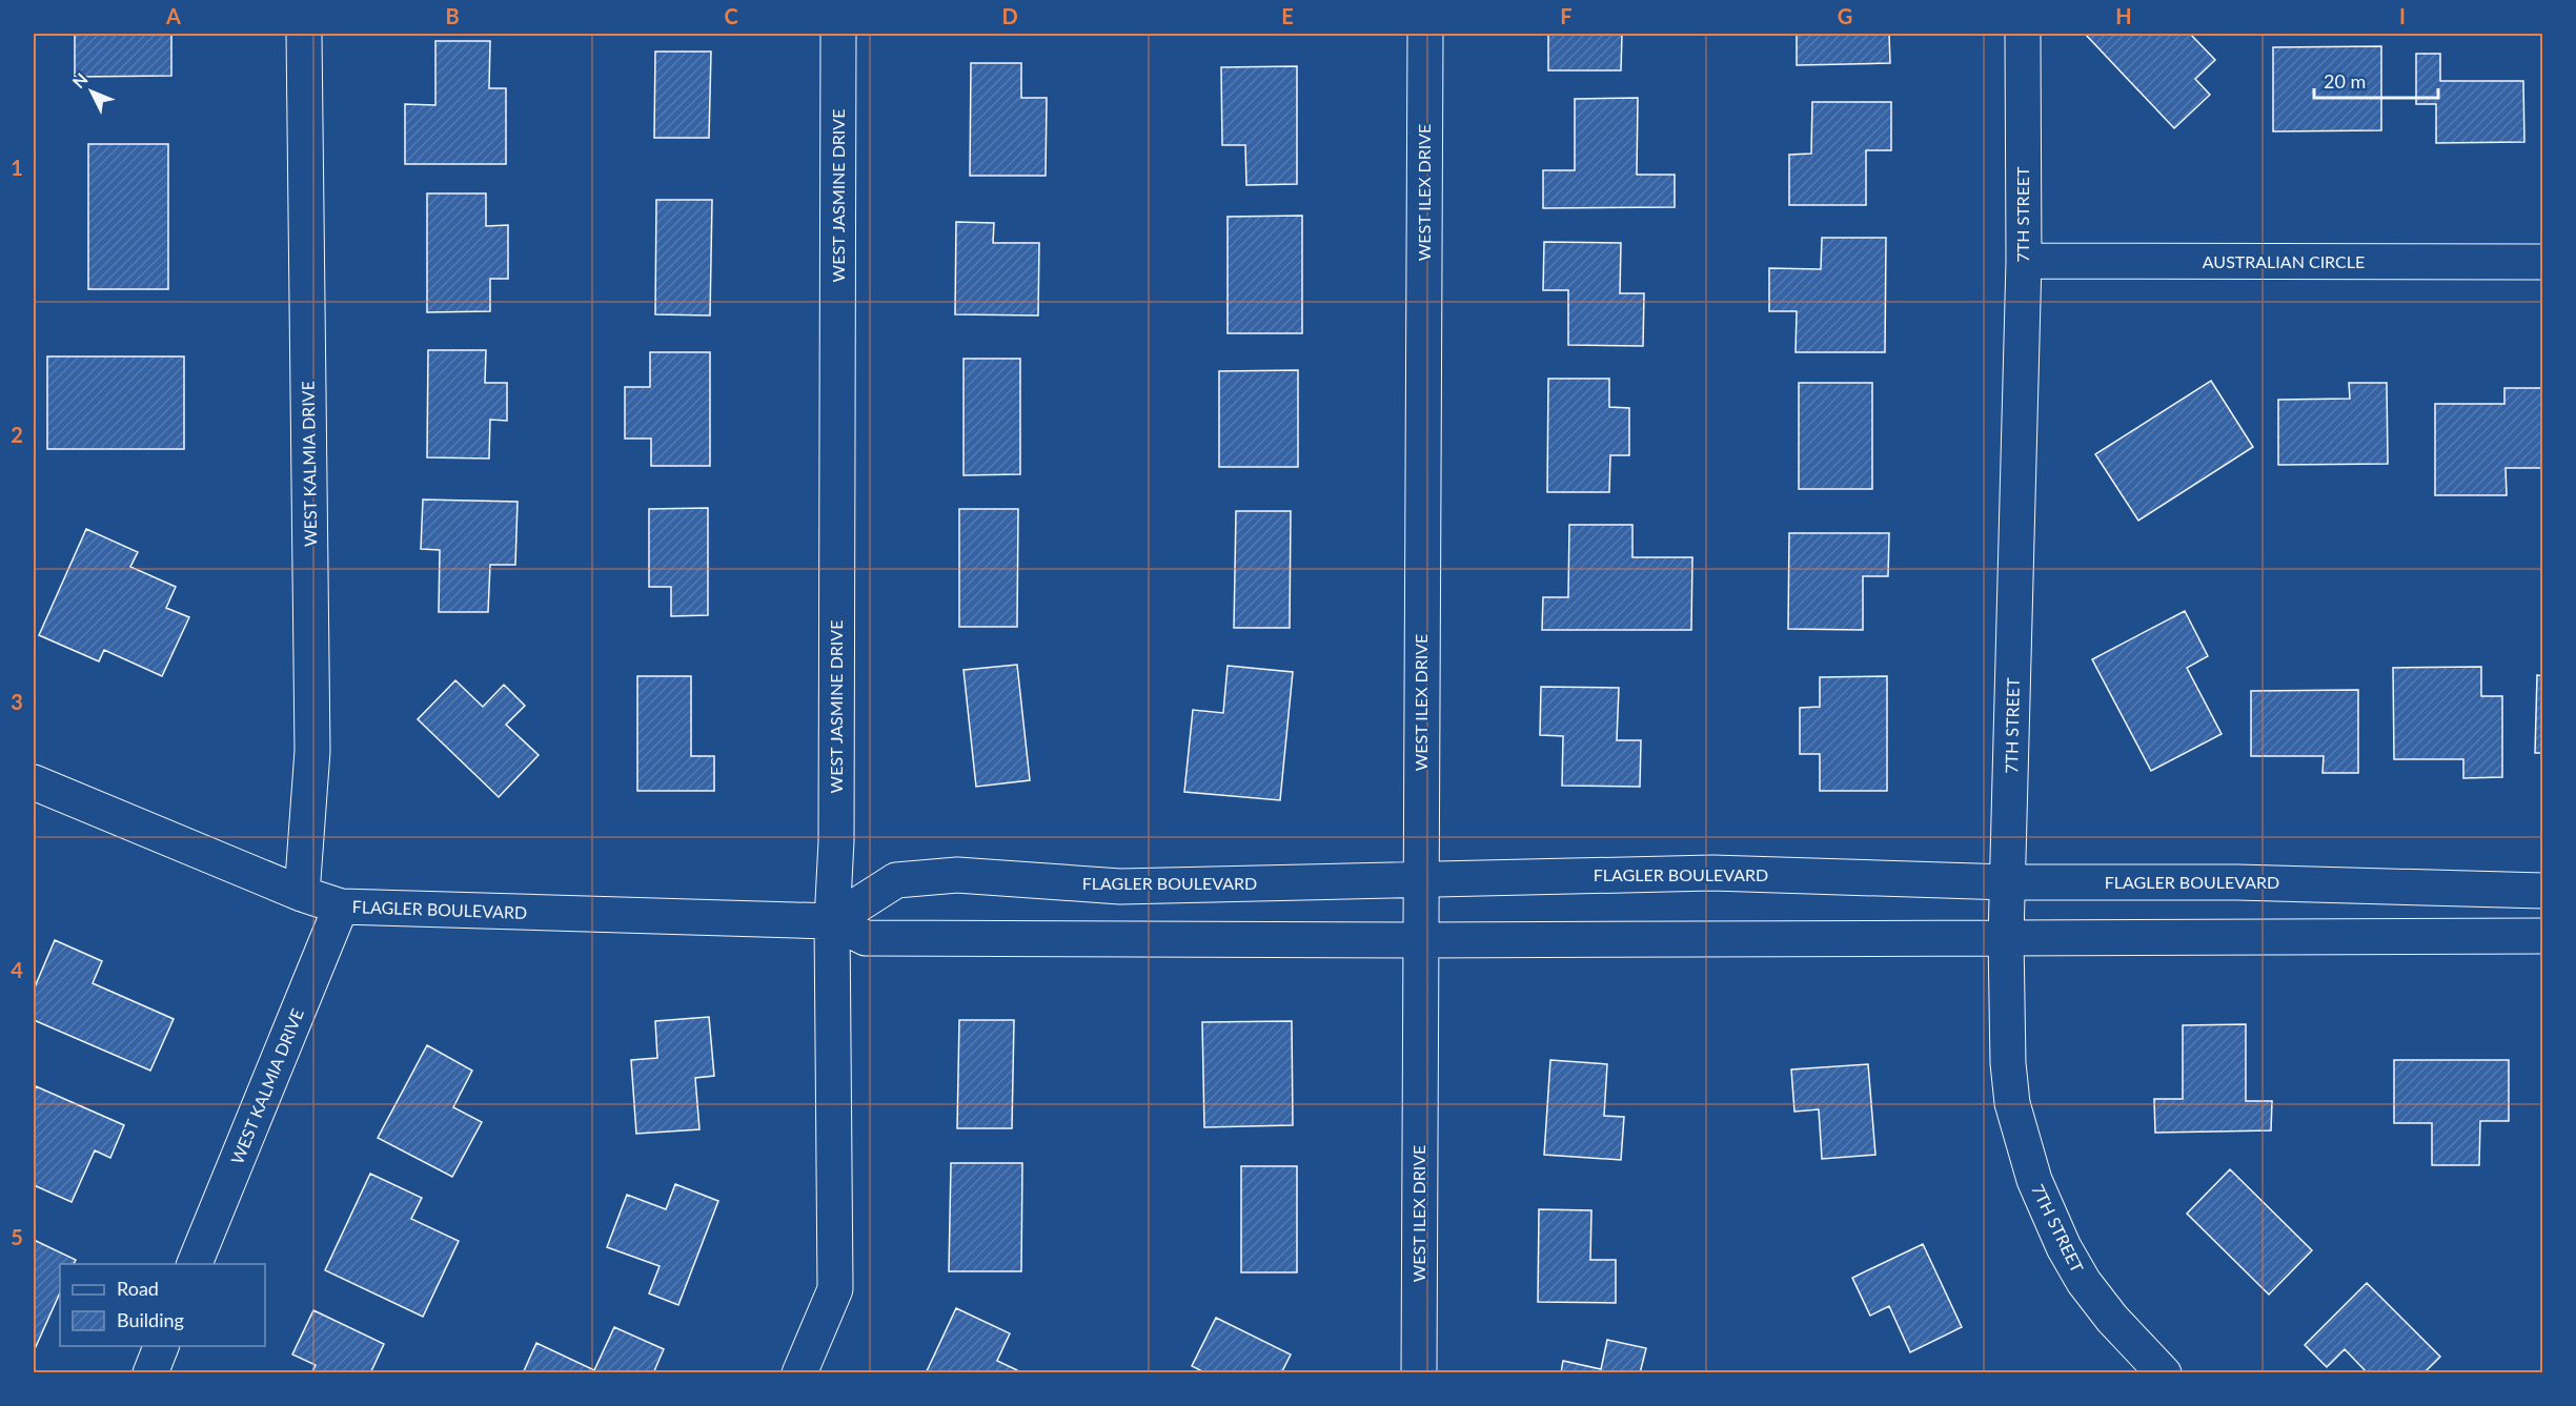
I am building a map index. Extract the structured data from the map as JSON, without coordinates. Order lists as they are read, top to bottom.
{
  "streets": {
    "street": [
      "WEST ILEX DRIVE",
      "WEST JASMINE DRIVE",
      "7TH STREET",
      "AUSTRALIAN CIRCLE",
      "WEST KALMIA DRIVE",
      "FLAGLER BOULEVARD"
    ]
  },
  "crossings": [
    ["WEST ILEX DRIVE", "FLAGLER BOULEVARD"],
    ["WEST JASMINE DRIVE", "FLAGLER BOULEVARD"],
    ["7TH STREET", "AUSTRALIAN CIRCLE"],
    ["7TH STREET", "FLAGLER BOULEVARD"],
    ["WEST KALMIA DRIVE", "FLAGLER BOULEVARD"]
  ],
  "legend": ["Road", "Building"],
  "scale_bar": "20 m",
  "north": "top left",
  "grid": {
    "columns": [
      "A",
      "B",
      "C",
      "D",
      "E",
      "F",
      "G",
      "H",
      "I"
    ],
    "rows": [
      "1",
      "2",
      "3",
      "4",
      "5"
    ]
  }
}
